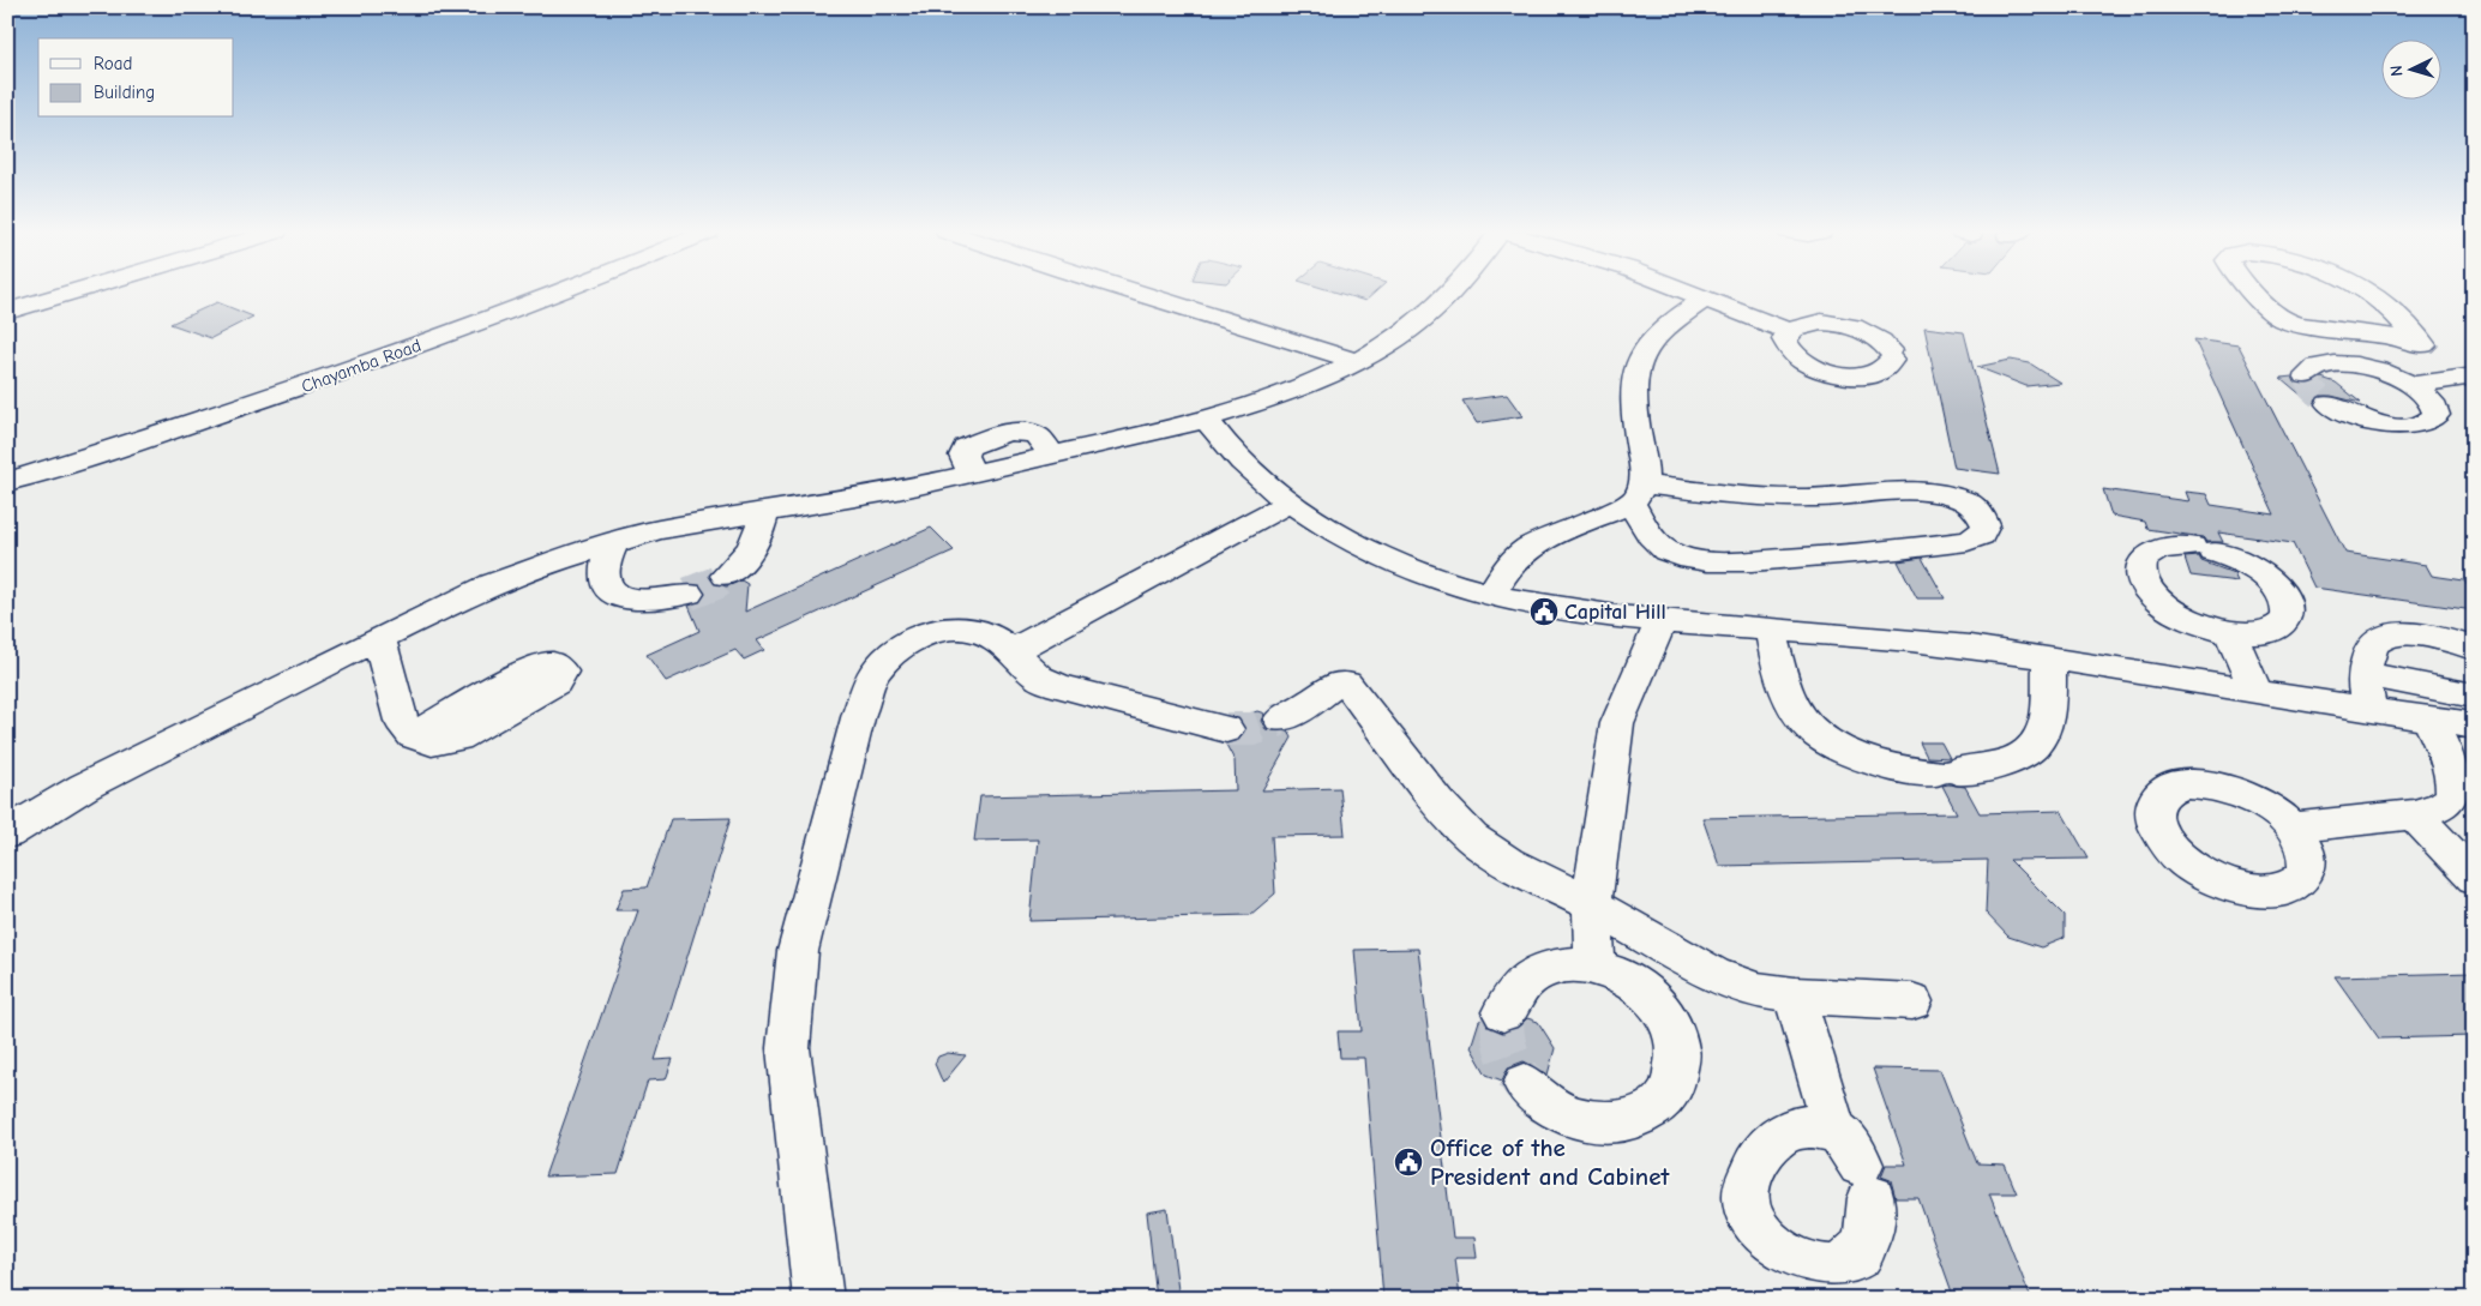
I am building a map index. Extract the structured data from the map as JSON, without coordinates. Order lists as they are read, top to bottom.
{
  "streets": {
    "main road": ["Chayamba Road"]
  },
  "places": {
    "public building": ["Capital Hill", "Office of the President and Cabinet"]
  },
  "legend": ["Road", "Building"],
  "north": "left"
}
